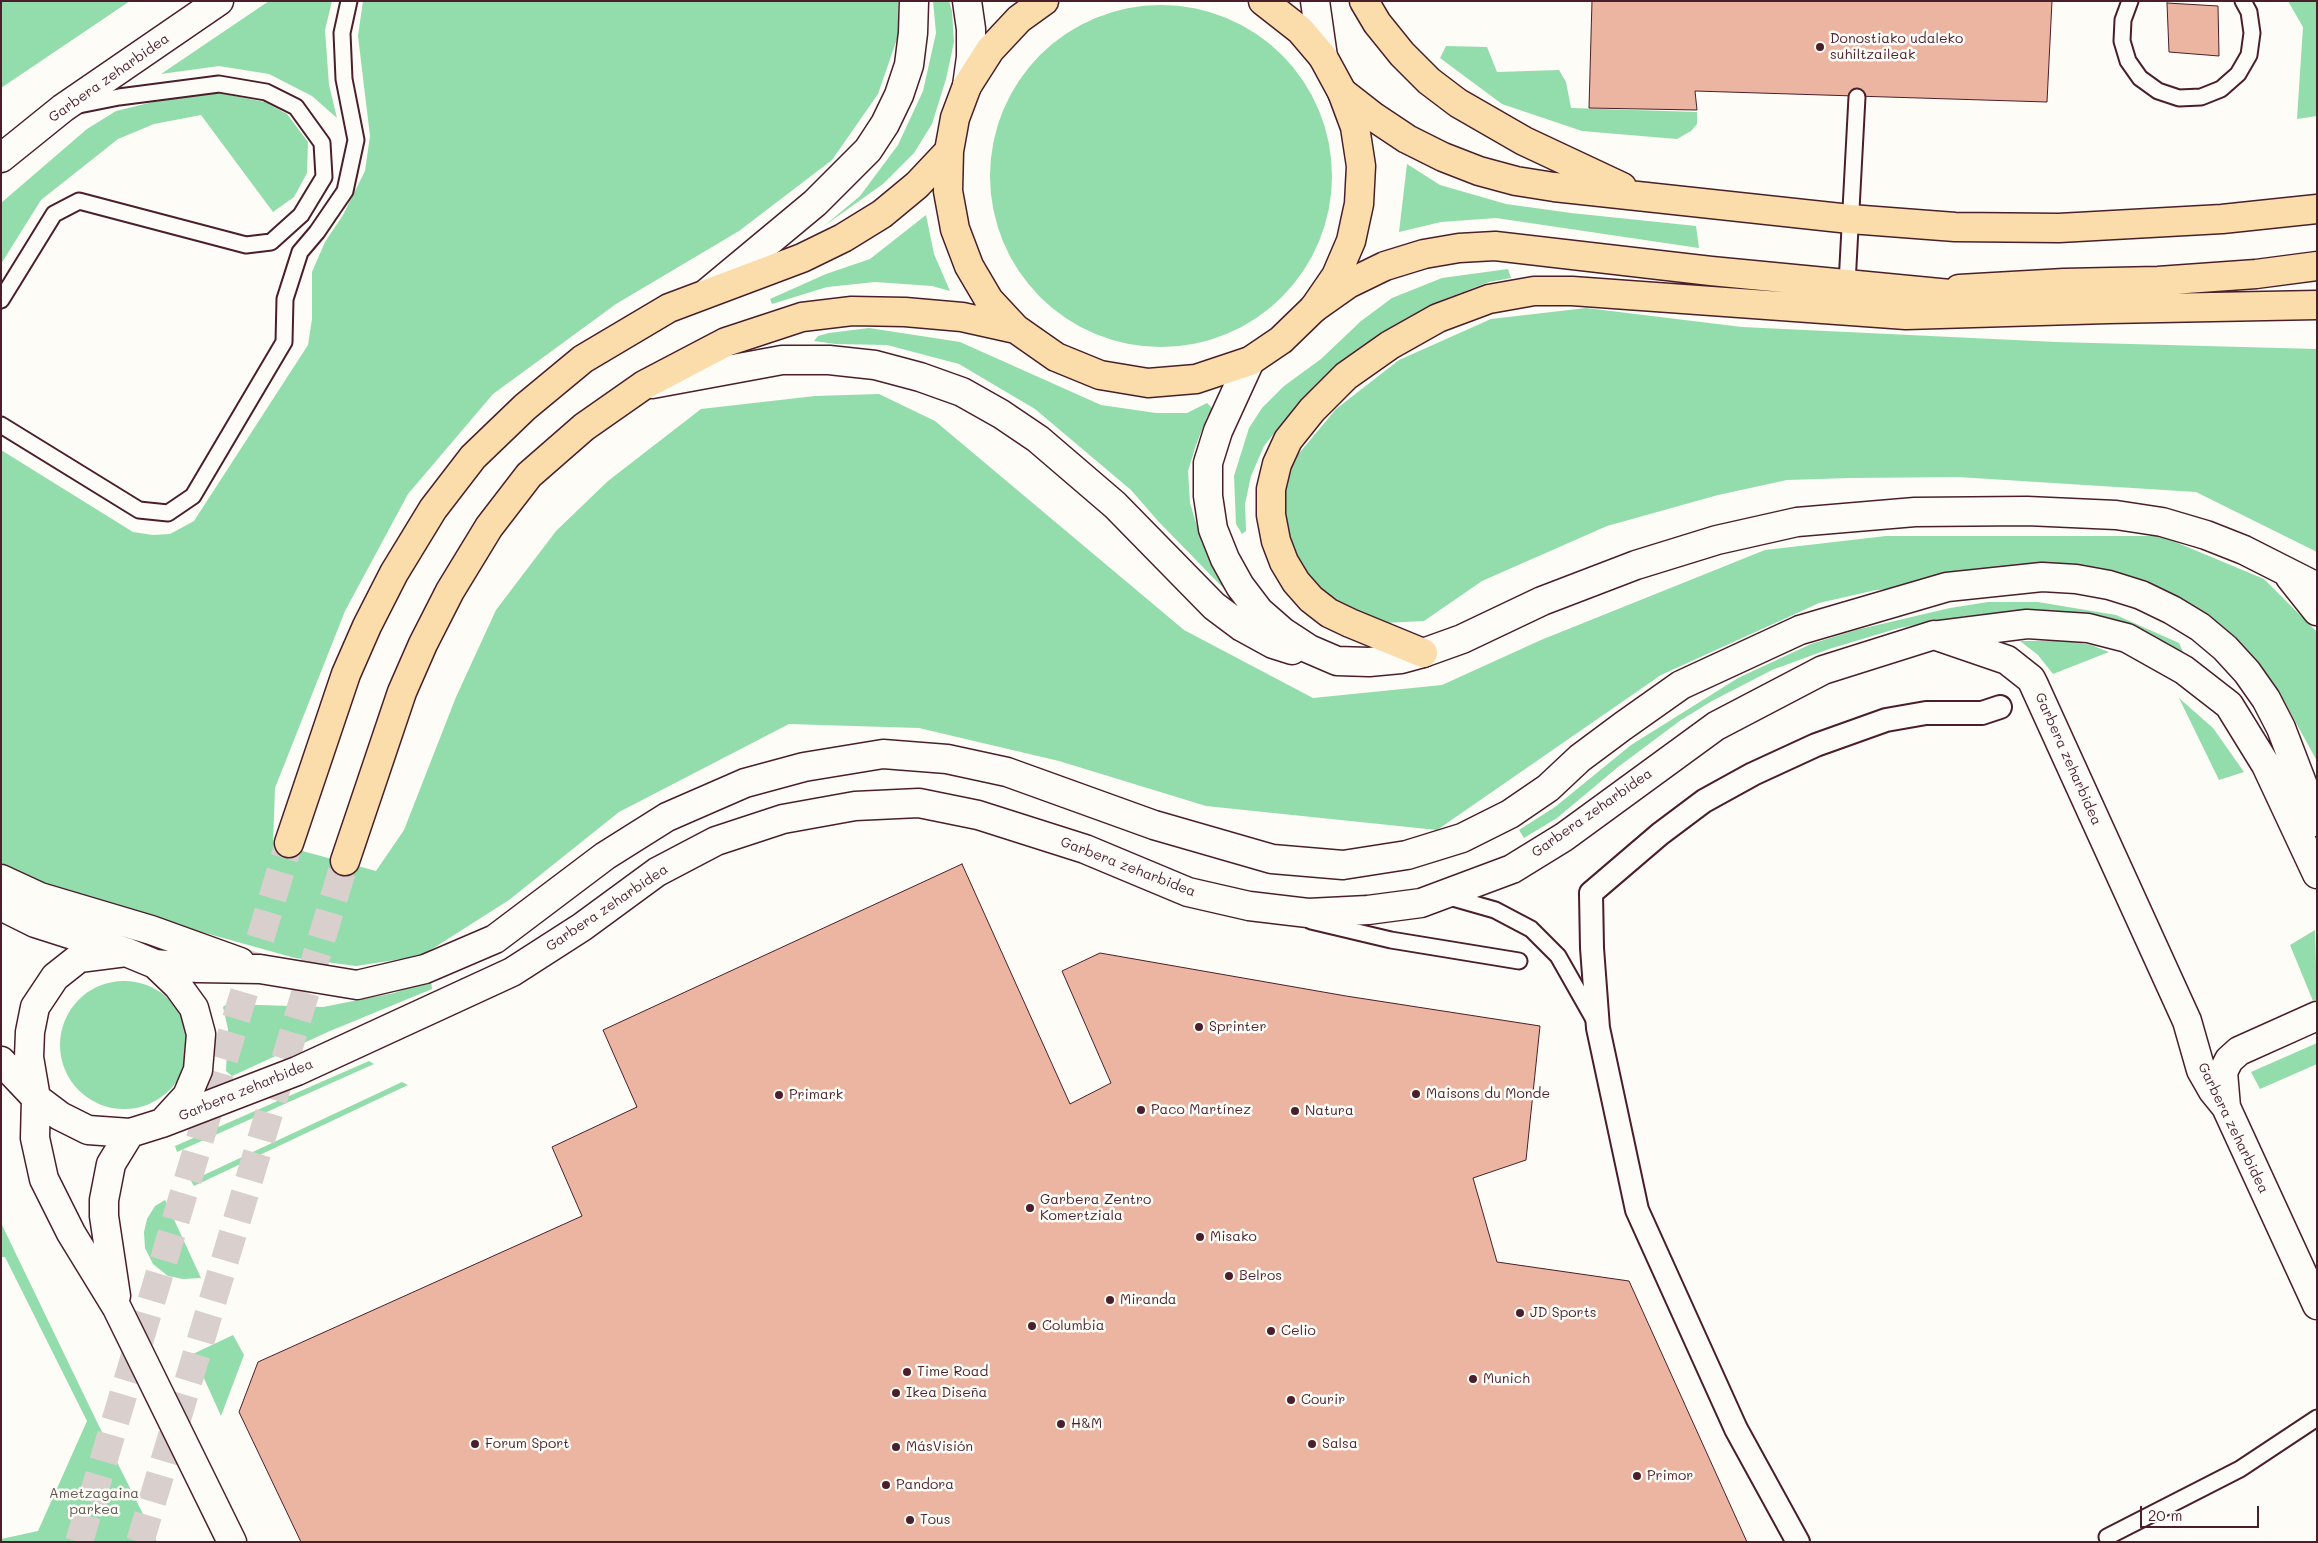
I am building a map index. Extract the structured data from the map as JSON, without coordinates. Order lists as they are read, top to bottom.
{
  "streets": {
    "street": ["Garbera zeharbidea"]
  },
  "parks": ["Ametzagaina parkea"],
  "places": [
    "Donostiako udaleko suhiltzaileak",
    "Sprinter",
    "Maisons du Monde",
    "Primark",
    "Paco Martínez",
    "Natura",
    "Garbera Zentro Komertziala",
    "Misako",
    "Belros",
    "Miranda",
    "JD Sports",
    "Columbia",
    "Celio",
    "Time Road",
    "Munich",
    "Ikea Diseña",
    "Courir",
    "H&M",
    "Forum Sport",
    "Salsa",
    "MásVisión",
    "Primor",
    "Pandora",
    "Tous"
  ],
  "scale_bar": "20 m"
}
